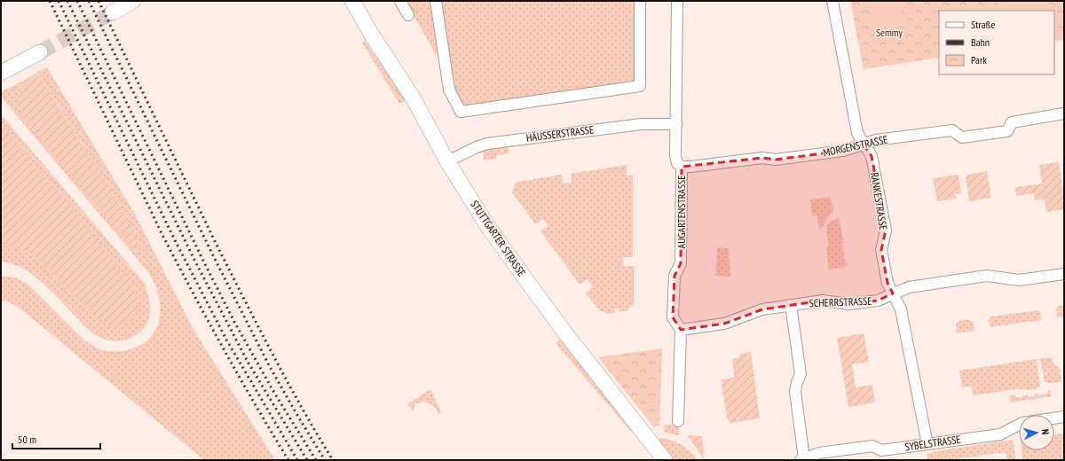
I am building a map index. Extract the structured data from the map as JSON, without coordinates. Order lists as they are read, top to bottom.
{
  "streets": {
    "main road": ["STUTTGARTER STRASSE"],
    "street": [
      "HÄUSSERSTRASSE",
      "MORGENSTRASSE",
      "RANKESTRASSE",
      "AUGARTENSTRASSE",
      "SCHERRSTRASSE",
      "SYBELSTRASSE"
    ]
  },
  "crossings": [
    ["HÄUSSERSTRASSE", "AUGARTENSTRASSE"],
    ["HÄUSSERSTRASSE", "STUTTGARTER STRASSE"],
    ["MORGENSTRASSE", "RANKESTRASSE"],
    ["MORGENSTRASSE", "AUGARTENSTRASSE"],
    ["RANKESTRASSE", "SCHERRSTRASSE"],
    ["RANKESTRASSE", "SYBELSTRASSE"],
    ["AUGARTENSTRASSE", "SCHERRSTRASSE"]
  ],
  "parks": ["Semmy"],
  "legend": ["Straße", "Bahn", "Park"],
  "scale_bar": "50 m",
  "north": "right"
}
